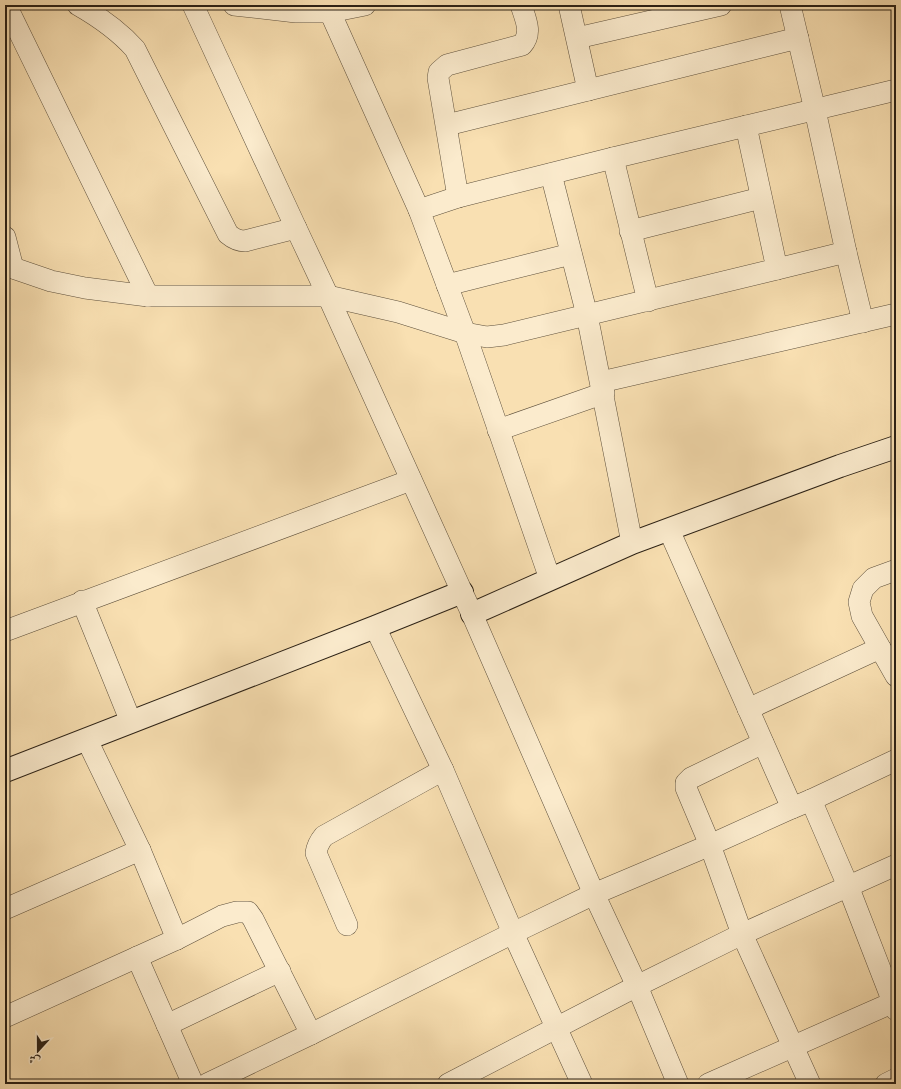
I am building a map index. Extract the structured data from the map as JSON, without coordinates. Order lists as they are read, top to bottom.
{
  "north": "bottom"
}
